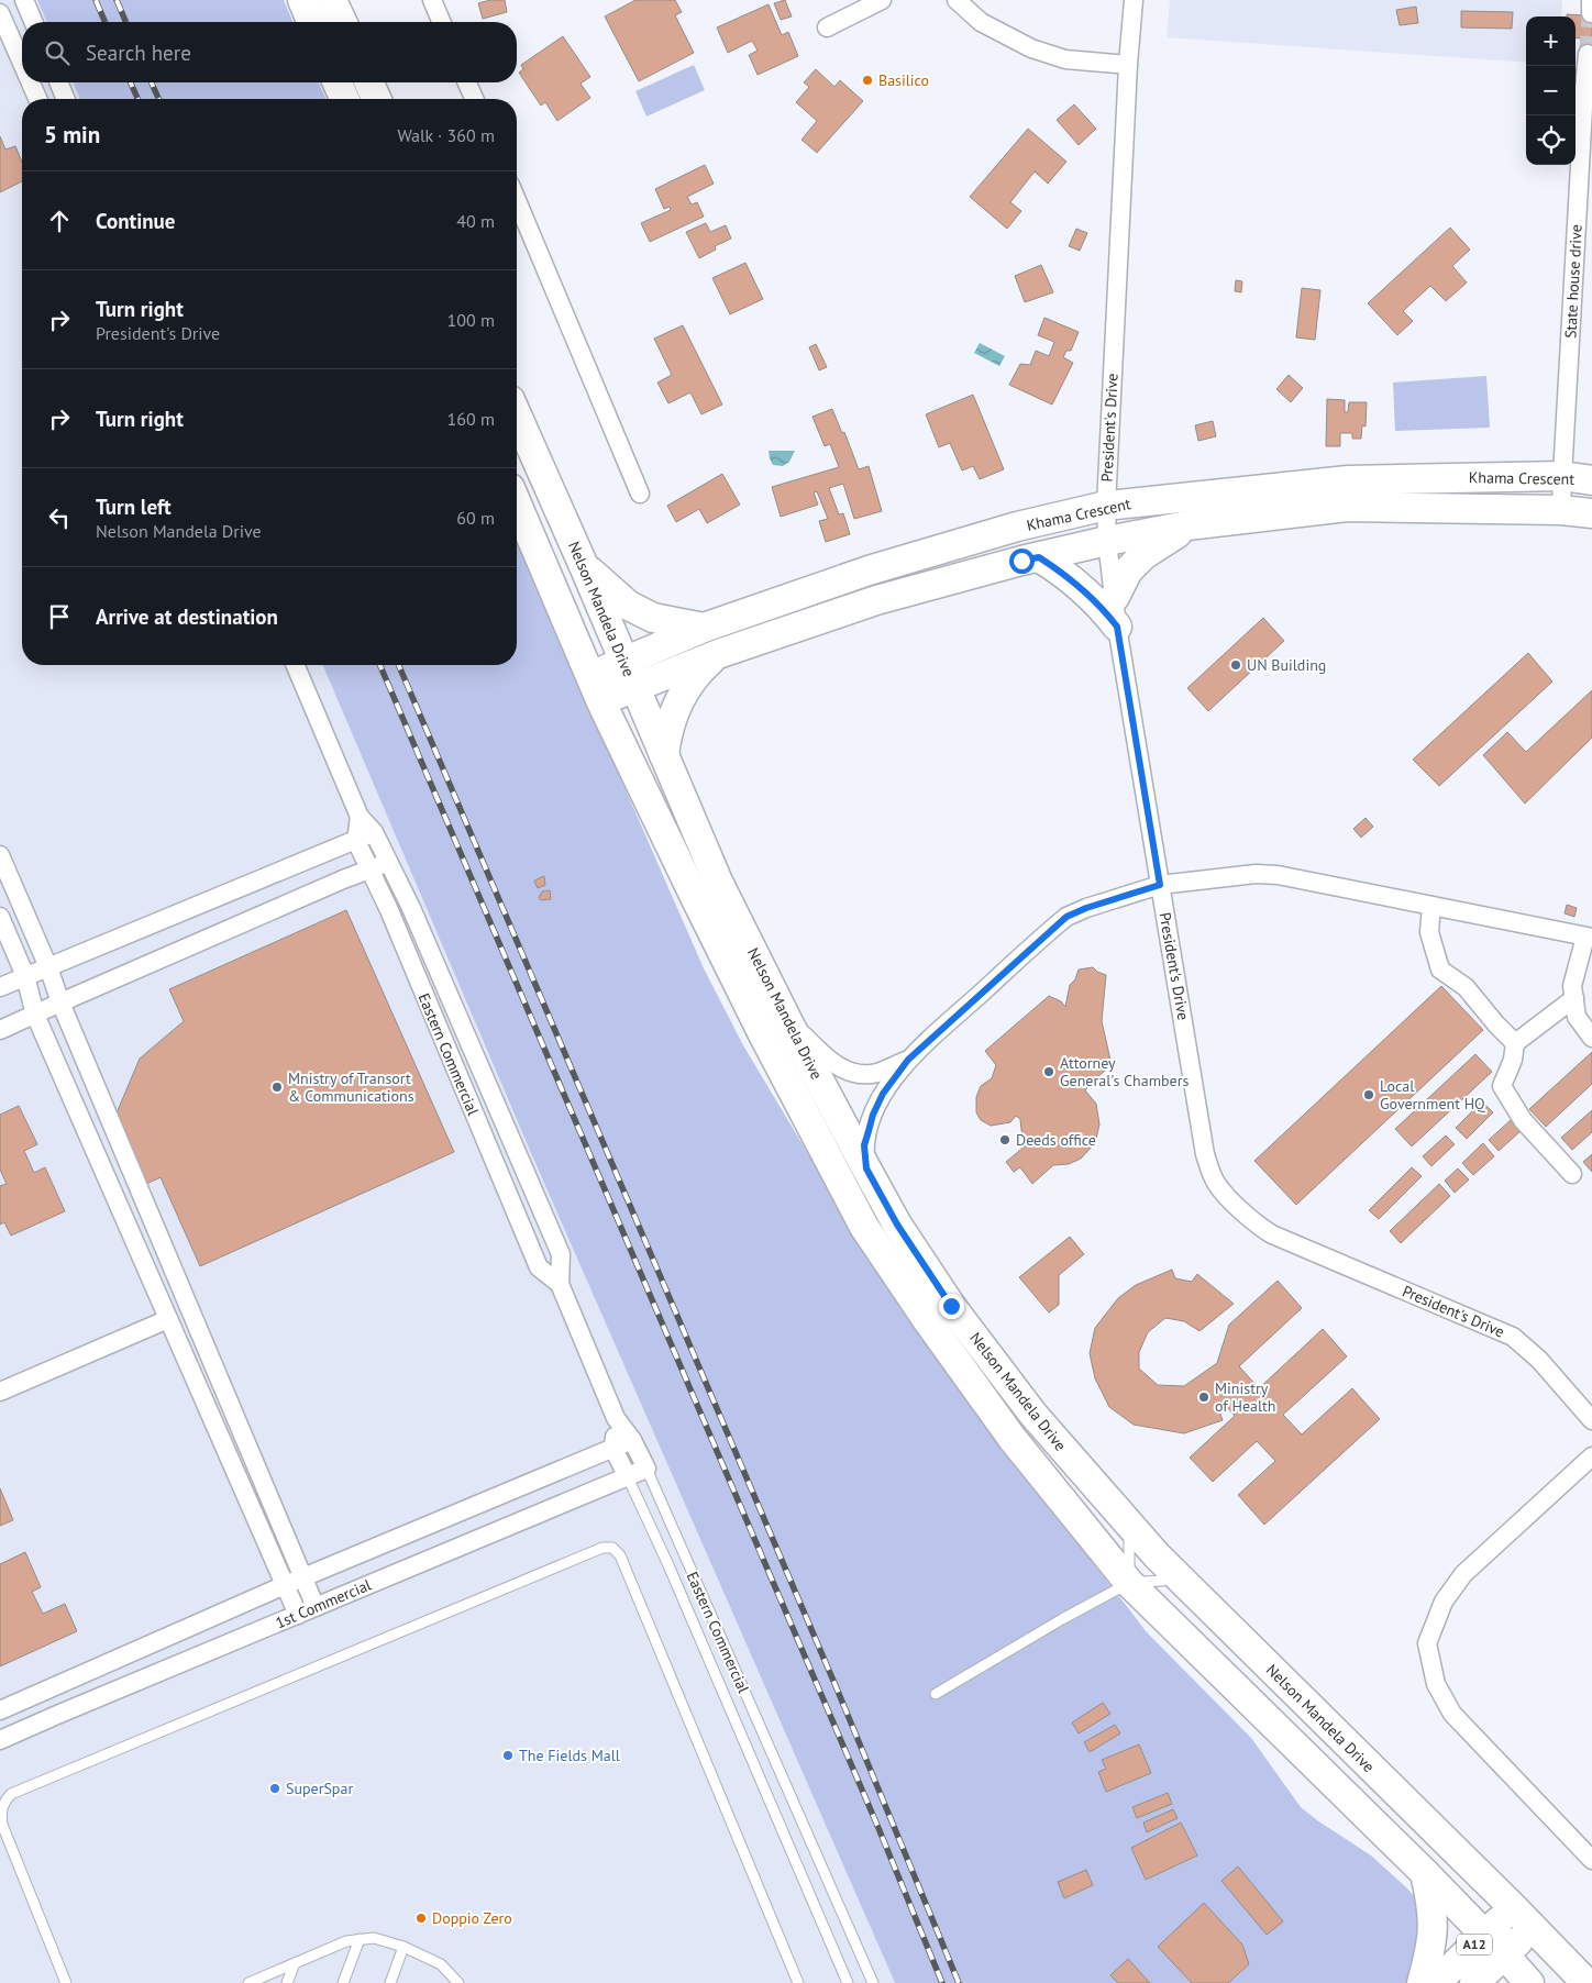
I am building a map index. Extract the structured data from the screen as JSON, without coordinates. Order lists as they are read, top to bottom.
{
  "streets": {
    "main road": ["Khama Crescent", "Nelson Mandela Drive", "A12"],
    "street": [
      "State house drive",
      "President's Drive",
      "Eastern Commercial",
      "1st Commercial"
    ]
  },
  "crossings": [
    ["State house drive", "Khama Crescent"],
    ["President's Drive", "Khama Crescent"],
    ["Khama Crescent", "Nelson Mandela Drive"],
    ["Nelson Mandela Drive", "A12"],
    ["Eastern Commercial", "1st Commercial"]
  ],
  "places": [
    "Basilico",
    "UN Building",
    "Attorney General's Chambers",
    "Mnistry of Transort & Communications",
    "Local Government HQ",
    "Deeds office",
    "Ministry of Health",
    "The Fields Mall",
    "SuperSpar",
    "Doppio Zero"
  ],
  "page": {
    "map_buttons": ["+", "−"],
    "search": "Search here",
    "heading": ["5 min", "Walk · 360 m"],
    "list": [
      ["Continue", "40 m"],
      ["Turn right", "President's Drive", "100 m"],
      ["Turn right", "160 m"],
      ["Turn left", "Nelson Mandela Drive", "60 m"],
      "Arrive at destination"
    ]
  }
}
